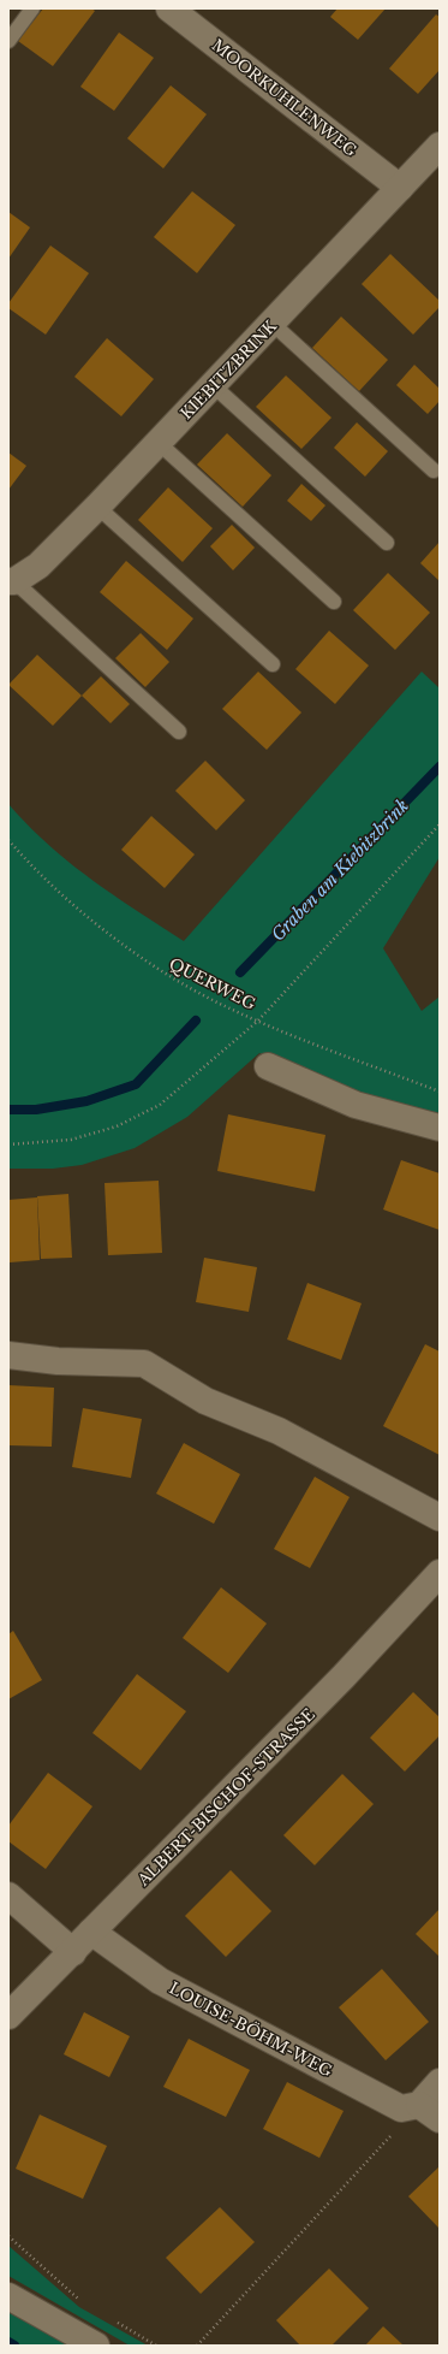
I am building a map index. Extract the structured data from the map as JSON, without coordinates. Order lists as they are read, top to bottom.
{
  "streets": {
    "street": [
      "MOORKUHLENWEG",
      "KIEBITZBRINK",
      "ALBERT-BISCHOF-STRASSE",
      "LOUISE-BÖHM-WEG"
    ],
    "path": ["QUERWEG"]
  },
  "crossings": [
    ["MOORKUHLENWEG", "KIEBITZBRINK"],
    ["ALBERT-BISCHOF-STRASSE", "LOUISE-BÖHM-WEG"]
  ],
  "water": ["Graben am Kiebitzbrink"]
}
